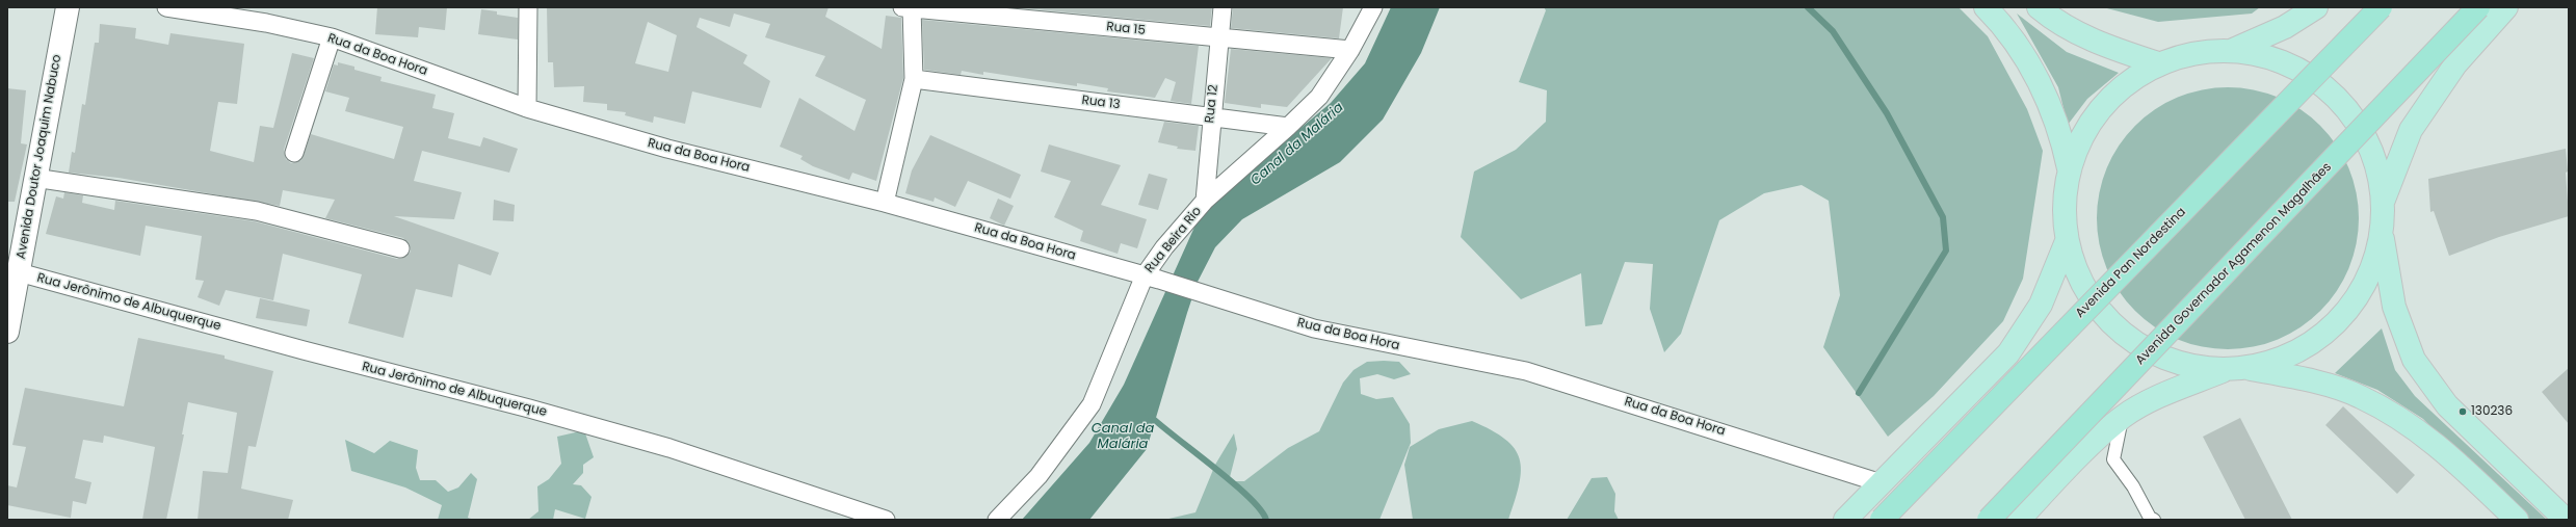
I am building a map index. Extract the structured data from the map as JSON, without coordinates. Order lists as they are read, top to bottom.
{
  "streets": {
    "highway": ["Avenida Pan Nordestina", "Avenida Governador Agamenon Magalhães"],
    "main road": ["Avenida Doutor Joaquim Nabuco"],
    "street": [
      "Rua 15",
      "Rua da Boa Hora",
      "Rua 13",
      "Rua 12",
      "Rua Beira Rio",
      "Rua Jerônimo de Albuquerque"
    ]
  },
  "crossings": [
    ["Rua 15", "Rua 12"],
    ["Rua 15", "Rua Beira Rio"],
    ["Rua da Boa Hora", "Rua Beira Rio"],
    ["Rua 13", "Rua 12"],
    ["Rua 13", "Rua Beira Rio"],
    ["Rua 12", "Rua Beira Rio"],
    ["Avenida Doutor Joaquim Nabuco", "Rua Jerônimo de Albuquerque"]
  ],
  "water": ["Canal da Malária"],
  "places": ["130236"]
}
